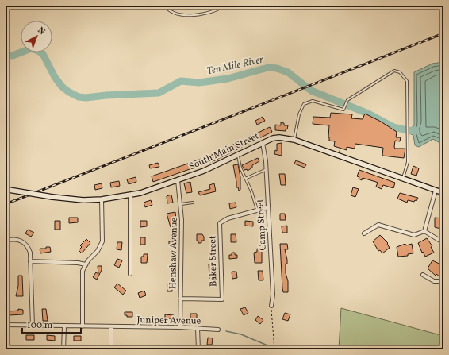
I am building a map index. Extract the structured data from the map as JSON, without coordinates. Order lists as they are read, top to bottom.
{
  "streets": {
    "main road": ["South Main Street"],
    "street": [
      "Camp Street",
      "Henshaw Avenue",
      "Baker Street",
      "Juniper Avenue"
    ]
  },
  "crossings": [
    ["South Main Street", "Camp Street"],
    ["South Main Street", "Henshaw Avenue"],
    ["Henshaw Avenue", "Baker Street"],
    ["Henshaw Avenue", "Juniper Avenue"]
  ],
  "water": ["Ten Mile River"],
  "scale_bar": "100 m",
  "north": "top right"
}
